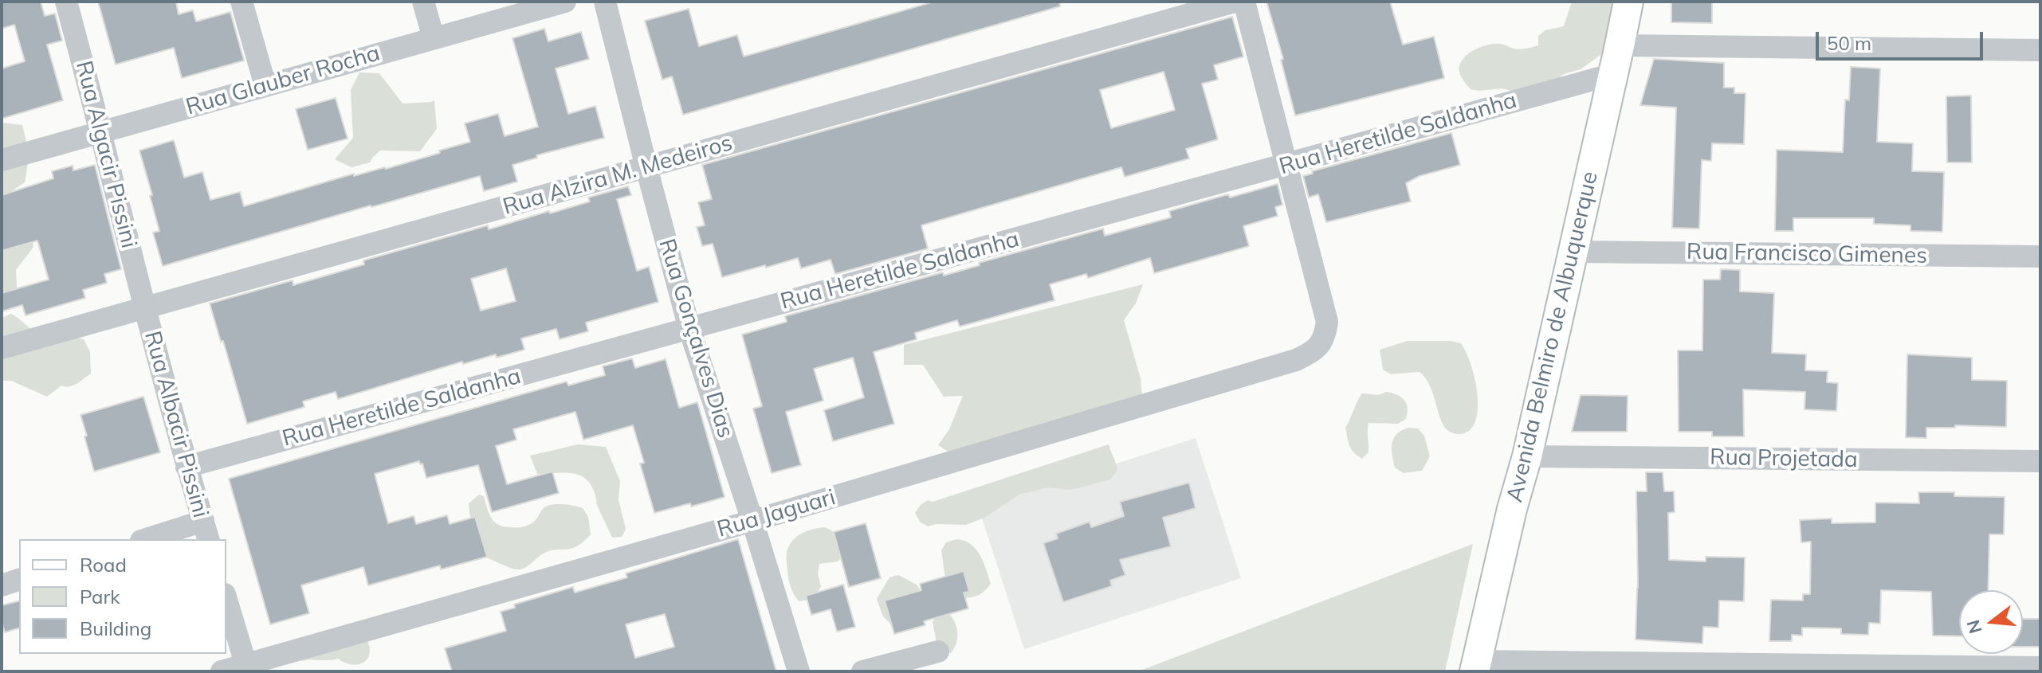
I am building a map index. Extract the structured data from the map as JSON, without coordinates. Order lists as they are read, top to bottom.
{
  "streets": {
    "main road": ["Avenida Belmiro de Albuquerque"],
    "street": [
      "Rua Glauber Rocha",
      "Rua Heretilde Saldanha",
      "Rua Algacir Pissini",
      "Rua Alzira M. Medeiros",
      "Rua Francisco Gimenes",
      "Rua Gonçalves Dias",
      "Rua Albacir Pissini",
      "Rua Projetada",
      "Rua Jaguari"
    ]
  },
  "crossings": [
    ["Rua Glauber Rocha", "Rua Algacir Pissini"],
    ["Rua Heretilde Saldanha", "Avenida Belmiro de Albuquerque"],
    ["Rua Heretilde Saldanha", "Rua Gonçalves Dias"],
    ["Rua Heretilde Saldanha", "Rua Albacir Pissini"],
    ["Rua Heretilde Saldanha", "Rua Jaguari"],
    ["Rua Algacir Pissini", "Rua Alzira M. Medeiros"],
    ["Rua Algacir Pissini", "Rua Albacir Pissini"],
    ["Rua Alzira M. Medeiros", "Rua Gonçalves Dias"],
    ["Rua Alzira M. Medeiros", "Rua Albacir Pissini"],
    ["Rua Francisco Gimenes", "Avenida Belmiro de Albuquerque"],
    ["Avenida Belmiro de Albuquerque", "Rua Projetada"],
    ["Rua Gonçalves Dias", "Rua Jaguari"]
  ],
  "legend": ["Road", "Park", "Building"],
  "scale_bar": "50 m",
  "north": "left"
}
